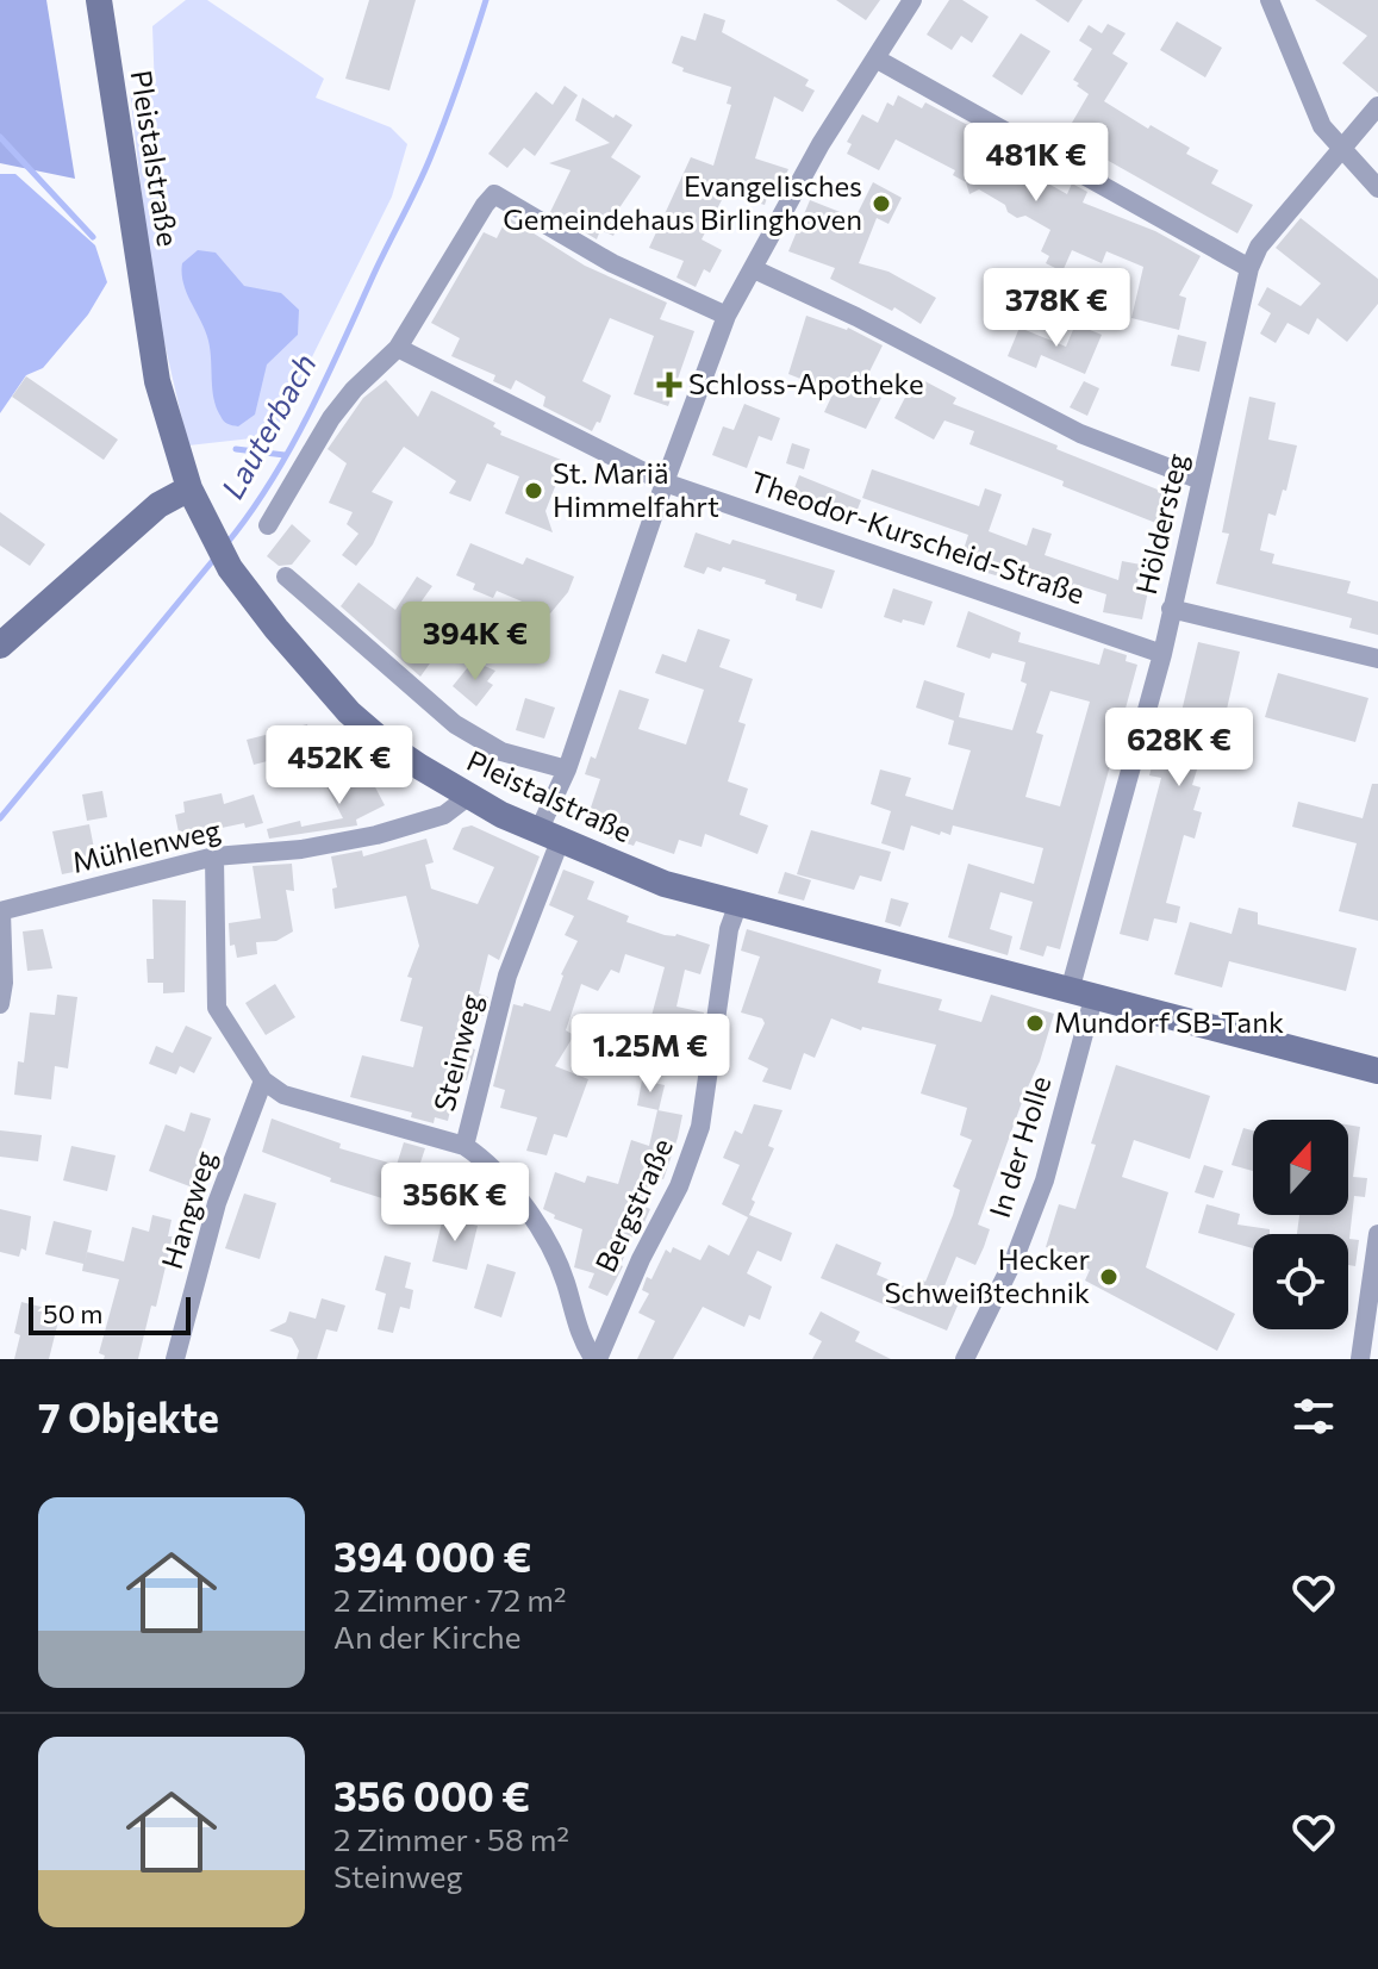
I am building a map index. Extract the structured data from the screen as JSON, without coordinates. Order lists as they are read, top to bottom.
{
  "streets": {
    "main road": ["Pleistalstraße"],
    "street": [
      "Höldersteg",
      "Theodor-Kurscheid-Straße",
      "Mühlenweg",
      "Steinweg",
      "In der Holle",
      "Bergstraße",
      "Hangweg"
    ]
  },
  "crossings": [
    ["Pleistalstraße", "Höldersteg"],
    ["Pleistalstraße", "Mühlenweg"],
    ["Pleistalstraße", "Steinweg"],
    ["Pleistalstraße", "In der Holle"],
    ["Pleistalstraße", "Bergstraße"],
    ["Höldersteg", "Theodor-Kurscheid-Straße"],
    ["Höldersteg", "In der Holle"],
    ["Theodor-Kurscheid-Straße", "Steinweg"],
    ["Steinweg", "Bergstraße"]
  ],
  "water": ["Lauterbach"],
  "places": {
    "other": [
      "Evangelisches Gemeindehaus Birlinghoven",
      "St. Mariä Himmelfahrt",
      "Mundorf SB-Tank",
      "Hecker Schweißtechnik"
    ],
    "health": ["Schloss-Apotheke"]
  },
  "scale_bar": "50 m",
  "north": "top",
  "page": {
    "price": [
      "481K €",
      "378K €",
      "394K €",
      "628K €",
      "452K €",
      "1.25M €",
      "356K €"
    ],
    "scale": "50 m",
    "heading": "7 Objekte",
    "list": [
      {
        "name": "394 000 €",
        "note": "2 Zimmer · 72 m² · An der Kirche"
      },
      {
        "name": "356 000 €",
        "note": "2 Zimmer · 58 m² · Steinweg"
      }
    ]
  }
}
